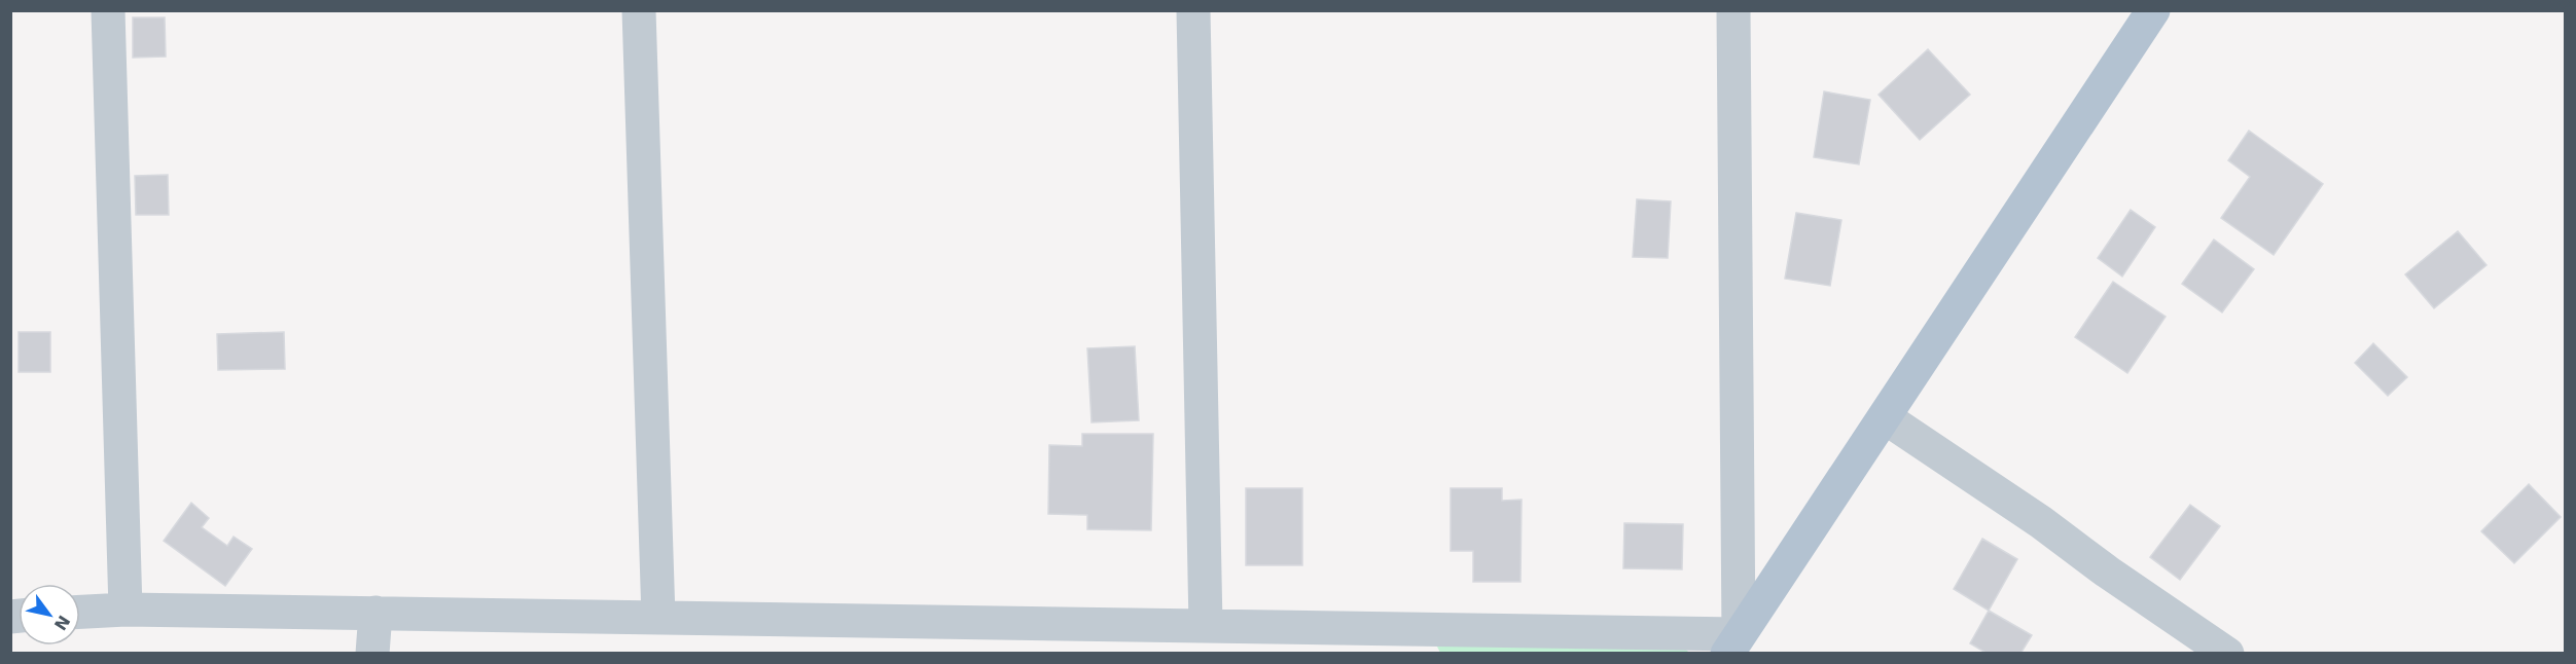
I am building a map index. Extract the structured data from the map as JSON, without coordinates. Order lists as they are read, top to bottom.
{
  "north": "bottom right"
}
